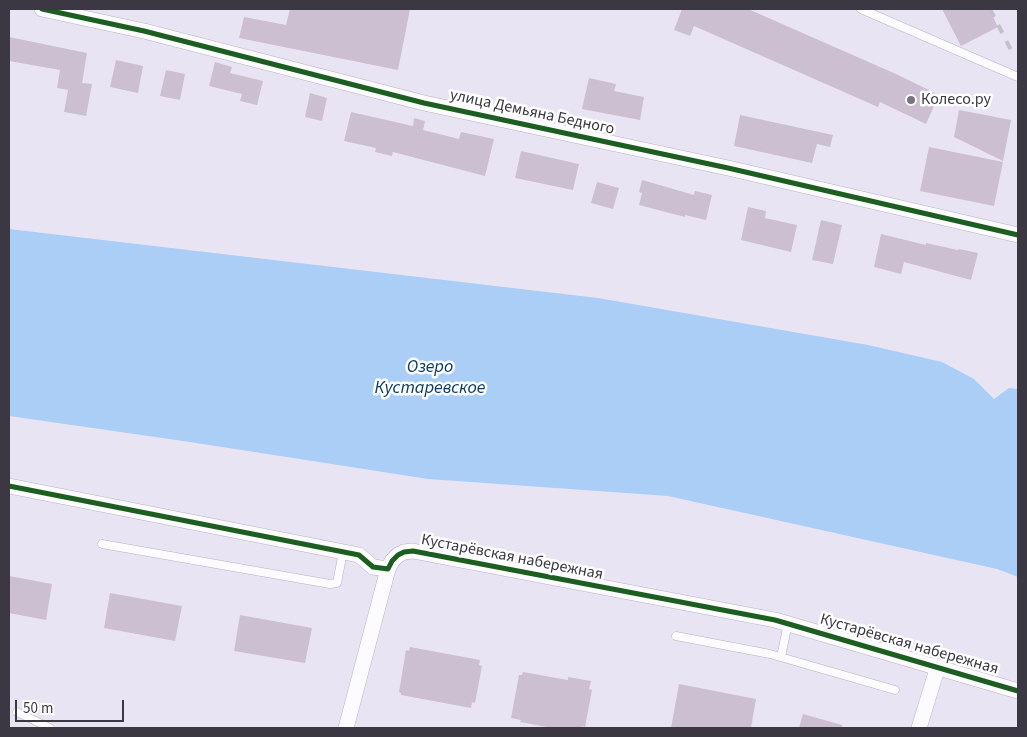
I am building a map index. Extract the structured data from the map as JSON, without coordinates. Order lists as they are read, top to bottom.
{
  "streets": {
    "street": ["улица Демьяна Бедного", "Кустарёвская набережная"]
  },
  "water": ["Озеро Кустаревское"],
  "places": ["Колесо.ру"],
  "scale_bar": "50 m"
}
